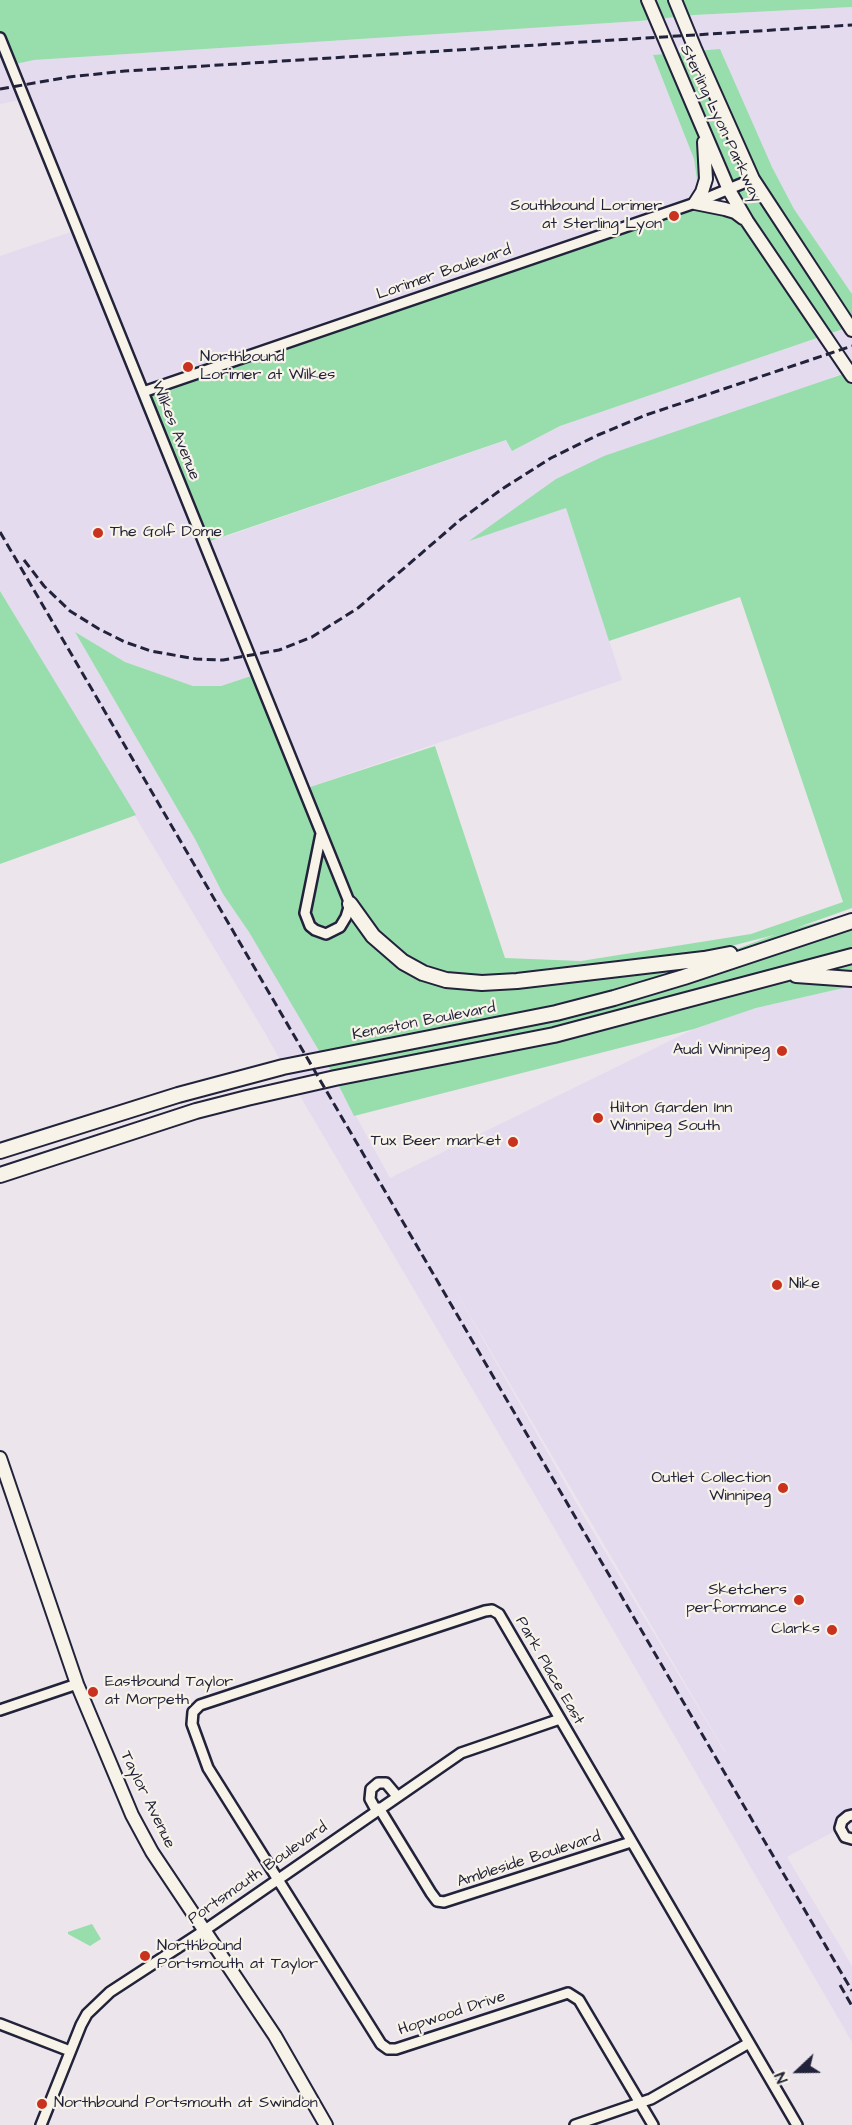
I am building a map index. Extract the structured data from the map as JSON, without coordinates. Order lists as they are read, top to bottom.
{
  "streets": {
    "main road": ["Sterling Lyon Parkway", "Kenaston Boulevard", "Taylor Avenue"],
    "street": [
      "Lorimer Boulevard",
      "Wilkes Avenue",
      "Park Place East",
      "Ambleside Boulevard",
      "Portsmouth Boulevard",
      "Hopwood Drive"
    ]
  },
  "crossings": [
    ["Sterling Lyon Parkway", "Lorimer Boulevard"],
    ["Lorimer Boulevard", "Wilkes Avenue"],
    ["Park Place East", "Ambleside Boulevard"],
    ["Park Place East", "Portsmouth Boulevard"],
    ["Park Place East", "Hopwood Drive"],
    ["Taylor Avenue", "Portsmouth Boulevard"],
    ["Ambleside Boulevard", "Portsmouth Boulevard"],
    ["Portsmouth Boulevard", "Hopwood Drive"]
  ],
  "places": [
    "Southbound Lorimer at Sterling Lyon",
    "Northbound Lorimer at Wilkes",
    "The Golf Dome",
    "Audi Winnipeg",
    "Hilton Garden Inn Winnipeg South",
    "Tux Beer market",
    "Nike",
    "Outlet Collection Winnipeg",
    "Sketchers performance",
    "Clarks",
    "Eastbound Taylor at Morpeth",
    "Northbound Portsmouth at Taylor",
    "Northbound Portsmouth at Swindon"
  ],
  "north": "left"
}
